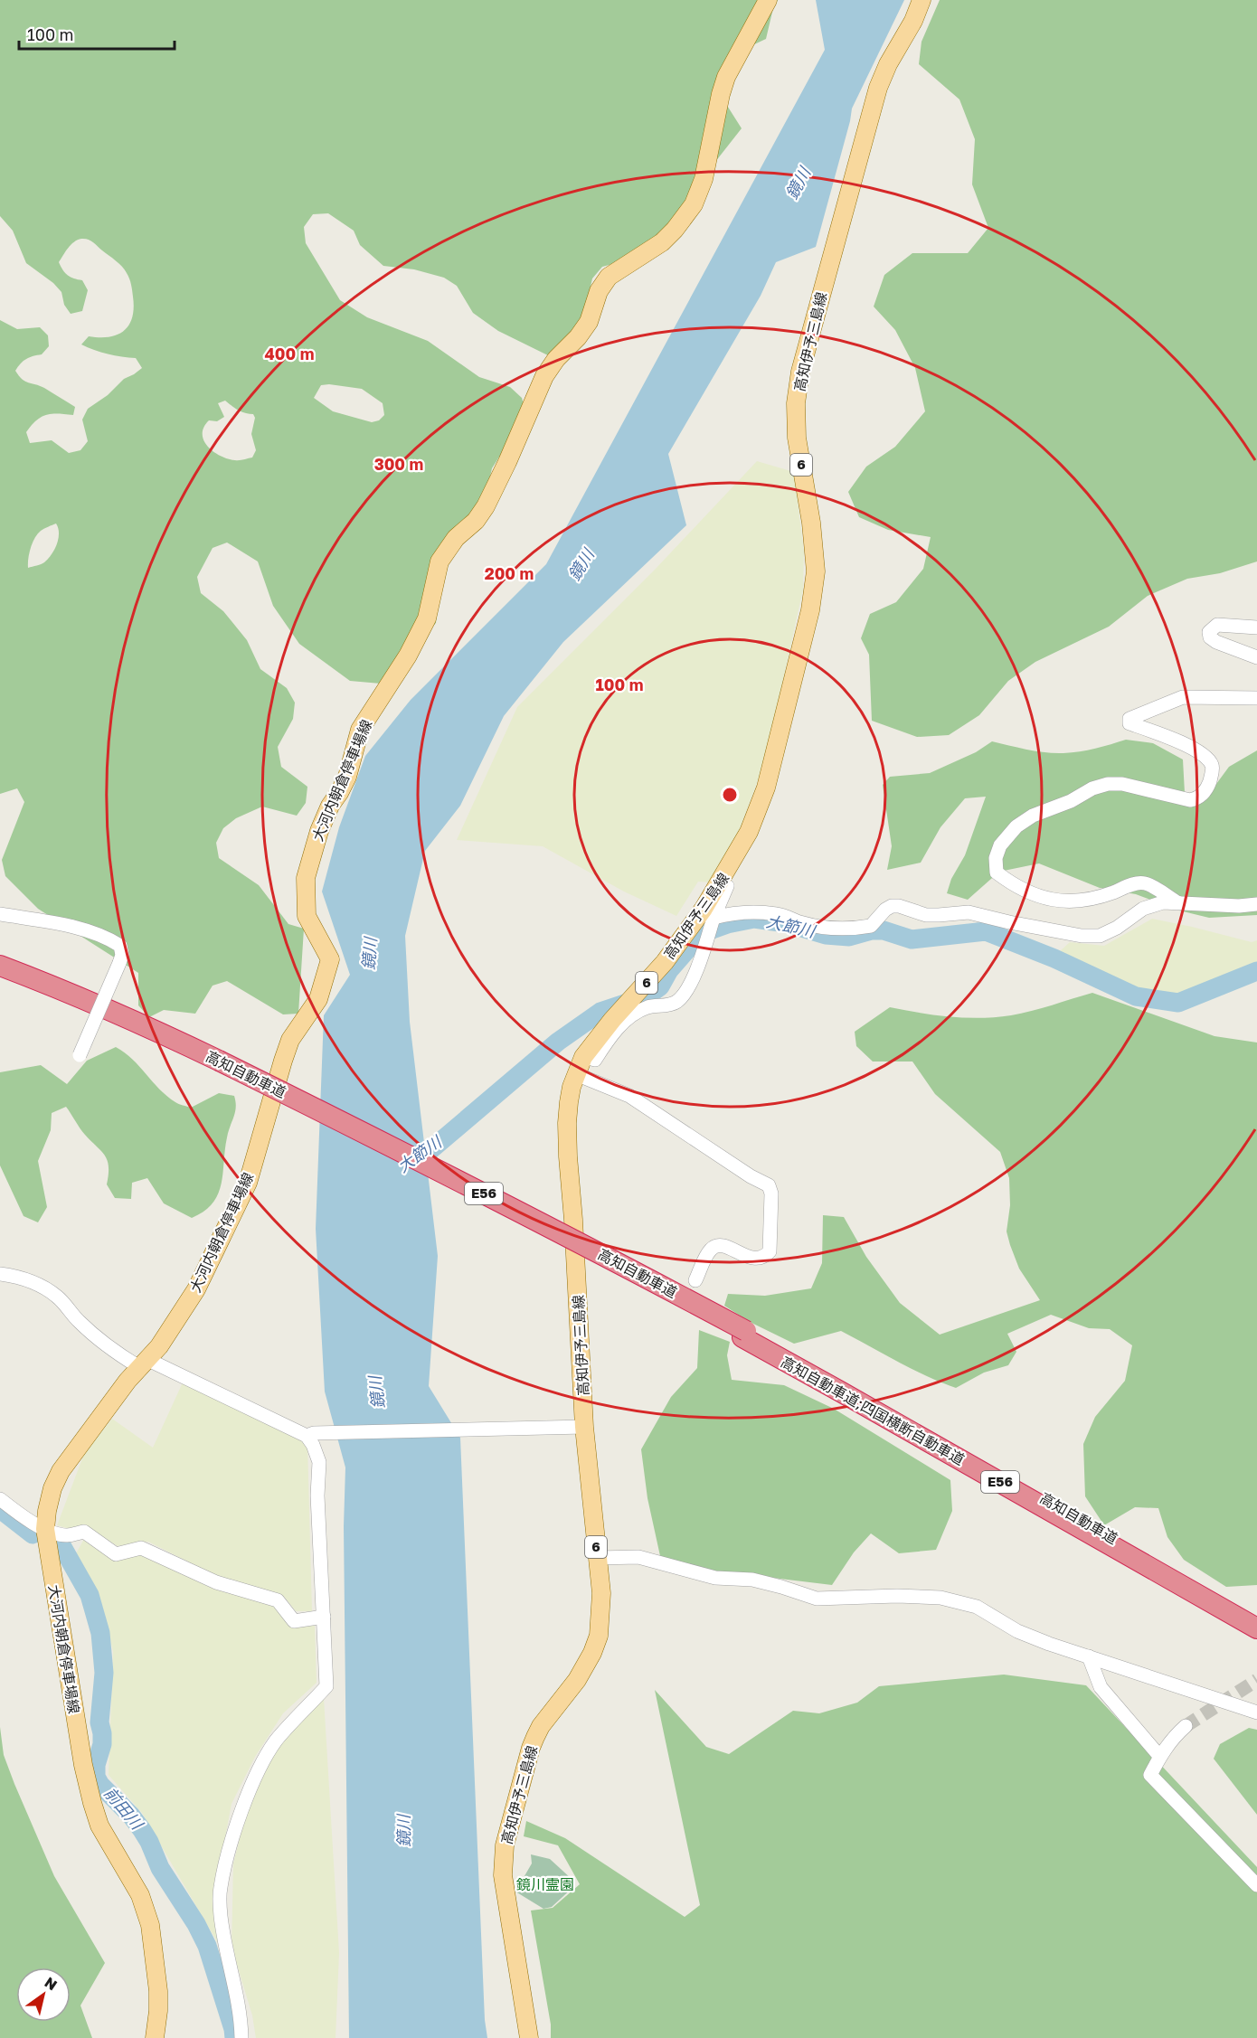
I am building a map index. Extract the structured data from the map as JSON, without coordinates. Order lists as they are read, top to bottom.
{
  "streets": {
    "highway": ["高知自動車道", "E56", "高知自動車道;四国横断自動車道"],
    "main road": ["高知伊予三島線", "6", "大河内朝倉停車場線"]
  },
  "crossings": [
    ["高知自動車道", "高知自動車道;四国横断自動車道"]
  ],
  "water": ["鏡川", "大節川", "前田川"],
  "parks": ["鏡川霊園"],
  "scale_bar": "100 m",
  "north": "top right",
  "rings": [
    "400 m",
    "300 m",
    "200 m",
    "100 m"
  ]
}
